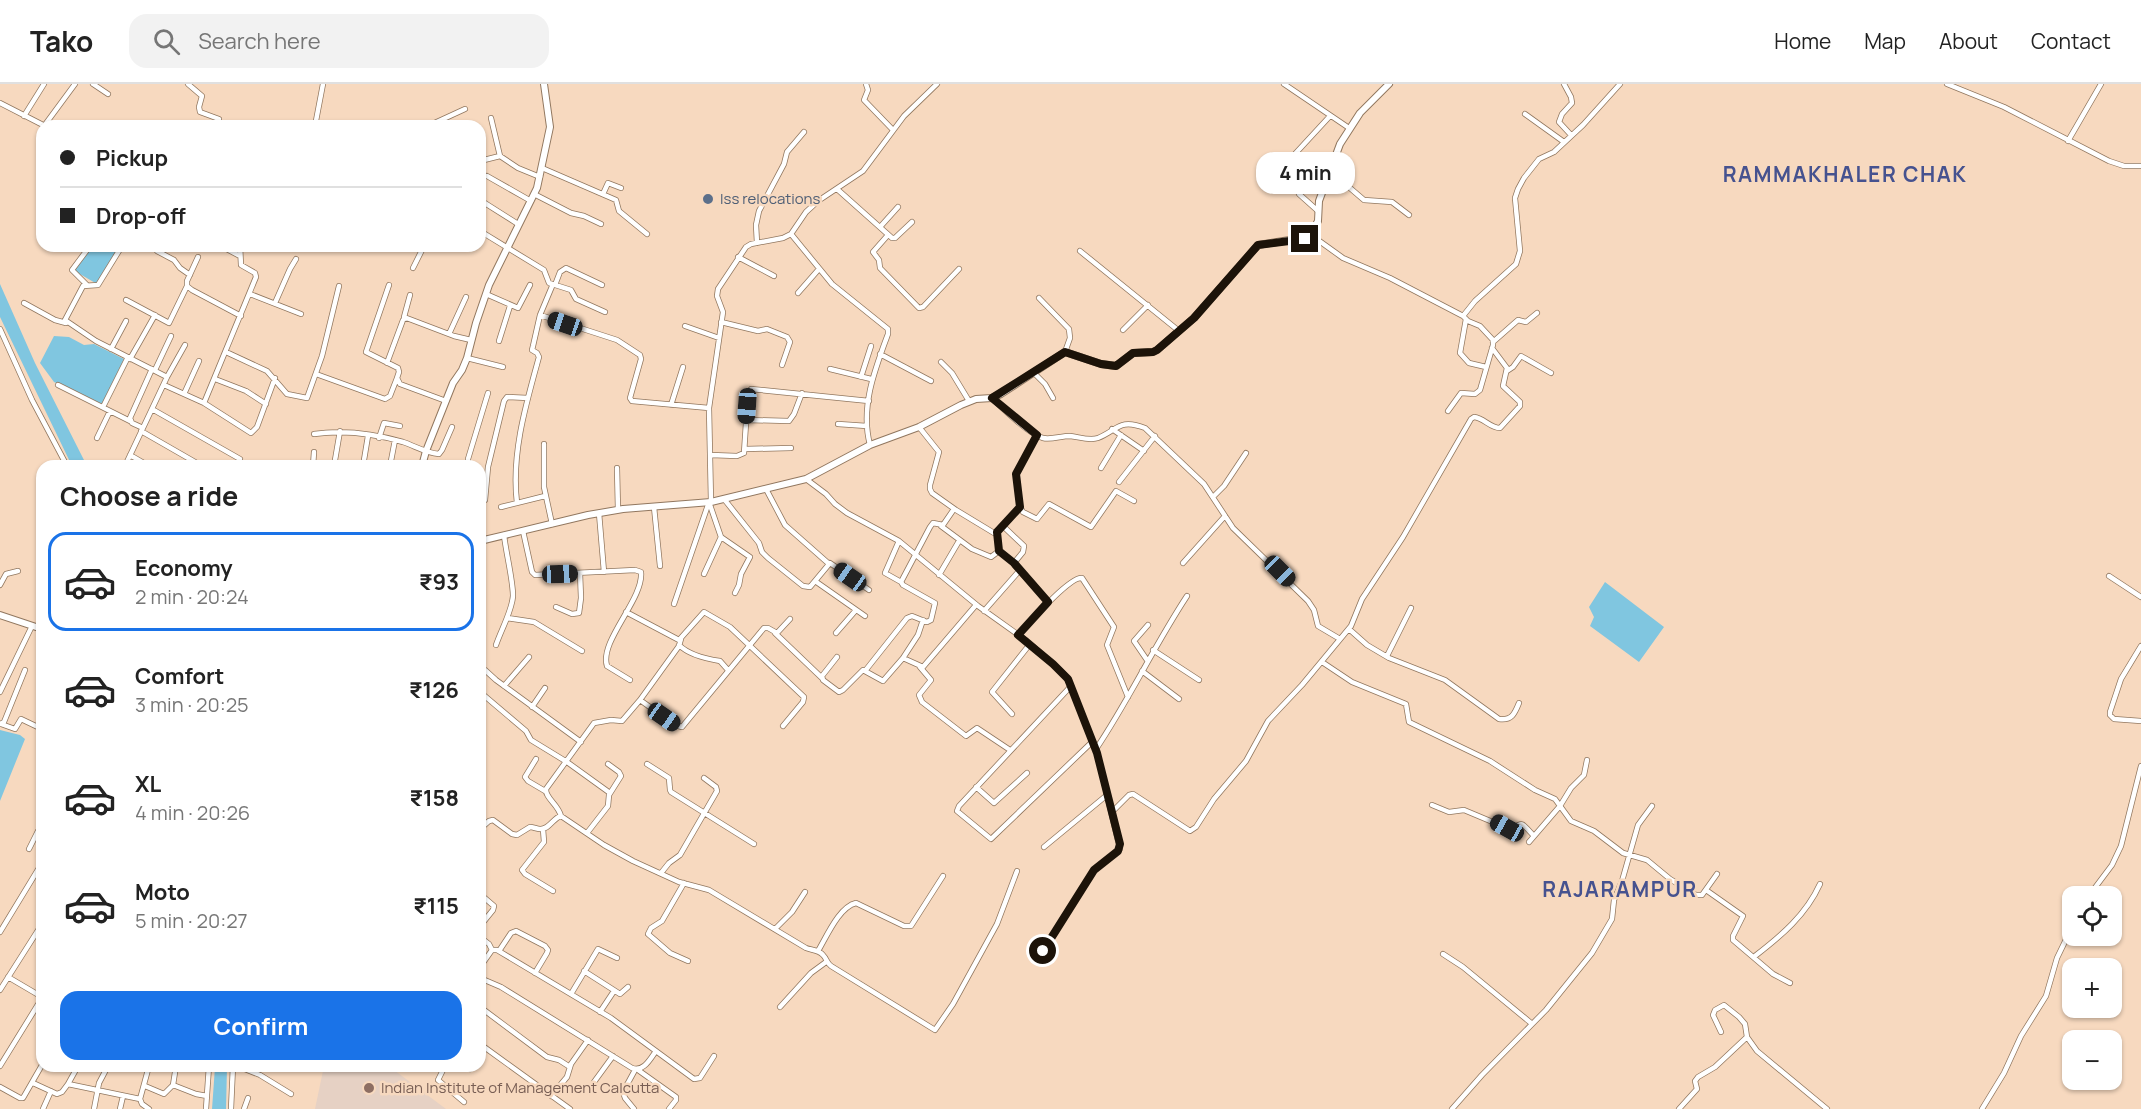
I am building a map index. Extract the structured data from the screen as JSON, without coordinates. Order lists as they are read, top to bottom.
{
  "districts": ["RAMMAKHALER CHAK", "RAJARAMPUR"],
  "places": ["Iss relocations", "Indian Institute of Management Calcutta"],
  "page": {
    "header": "Tako",
    "search": "Search here",
    "nav": [
      "Home",
      "Map",
      "About",
      "Contact"
    ],
    "banner": ["Pickup", "Drop-off"],
    "bubble": "4 min",
    "heading": "Choose a ride",
    "list": [
      {
        "name": "Economy",
        "note": "2 min · 20:24",
        "value": "₹93"
      },
      {
        "name": "Comfort",
        "note": "3 min · 20:25",
        "value": "₹126"
      },
      {
        "name": "XL",
        "note": "4 min · 20:26",
        "value": "₹158"
      },
      {
        "name": "Moto",
        "note": "5 min · 20:27",
        "value": "₹115"
      }
    ],
    "map_buttons": ["+", "−"],
    "buttons": "Confirm"
  }
}
